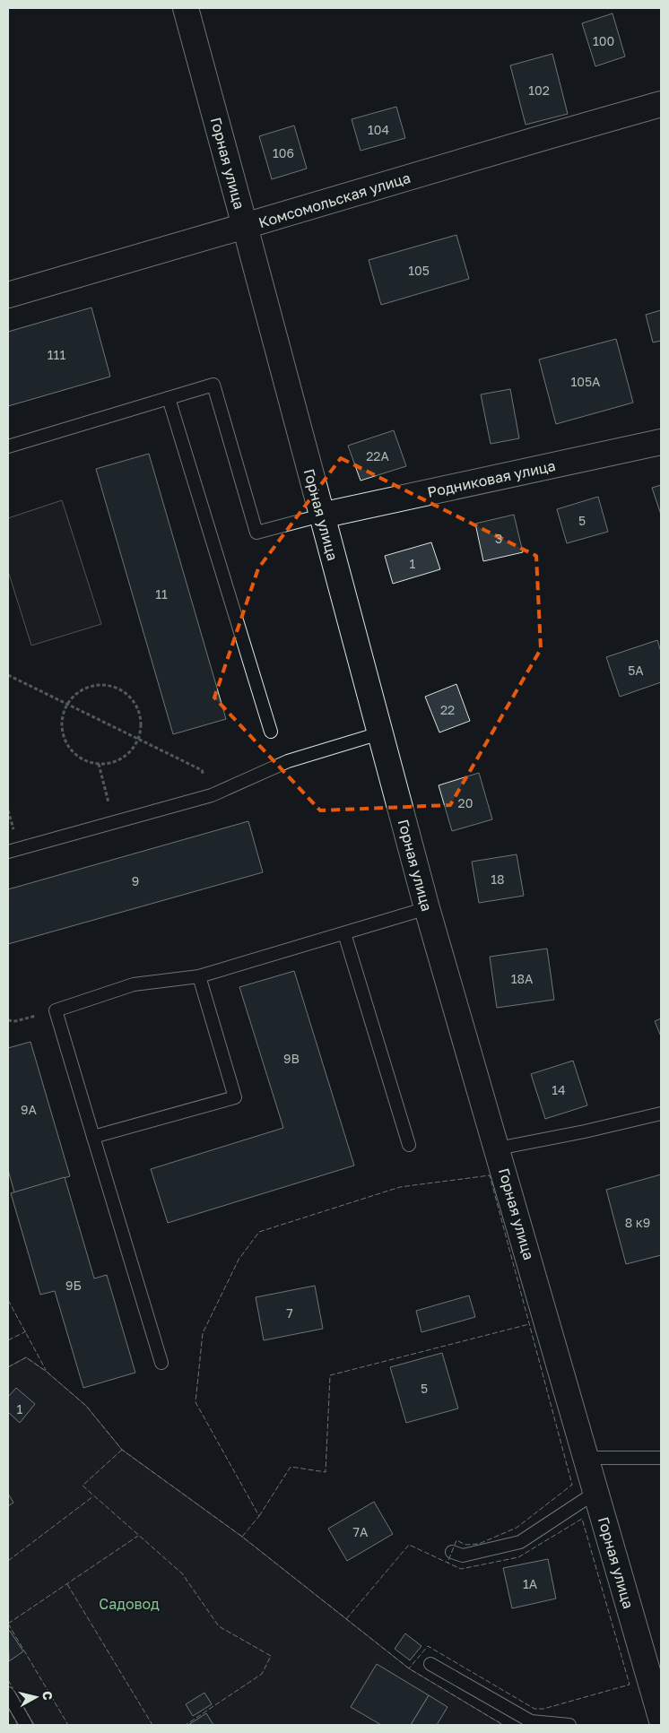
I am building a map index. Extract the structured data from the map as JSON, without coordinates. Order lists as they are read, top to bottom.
{
  "streets": {
    "street": ["Горная улица", "Комсомольская улица", "Родниковая улица"]
  },
  "crossings": [
    ["Горная улица", "Комсомольская улица"],
    ["Горная улица", "Родниковая улица"]
  ],
  "parks": ["Садовод"],
  "house_numbers": [
    "100",
    "102",
    "104",
    "106",
    "105",
    "111",
    "105А",
    "22А",
    "5",
    "3",
    "1",
    "11",
    "5А",
    "22",
    "20",
    "18",
    "9",
    "18А",
    "9В",
    "14",
    "9А",
    "8 к9",
    "9Б",
    "7",
    "5",
    "1",
    "7А",
    "1А"
  ],
  "north": "right"
}
